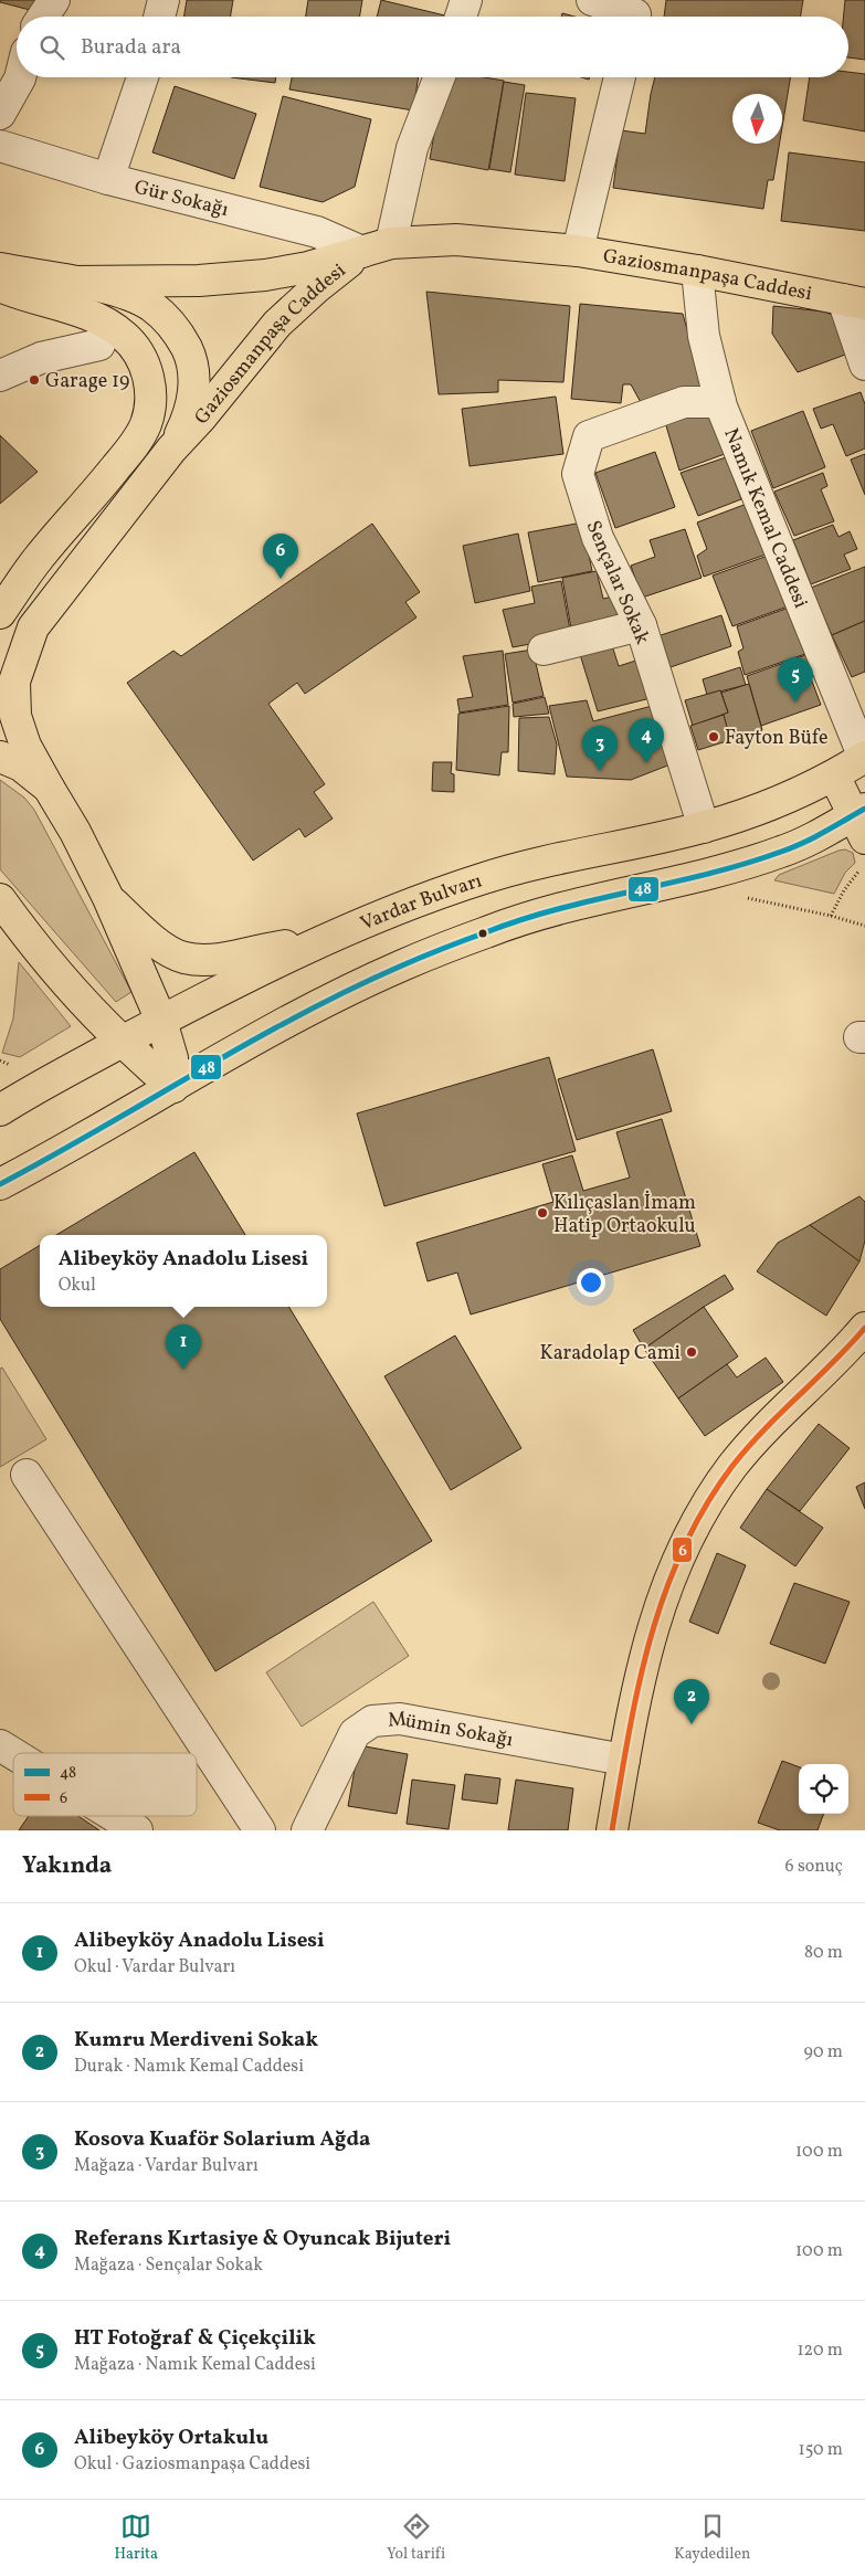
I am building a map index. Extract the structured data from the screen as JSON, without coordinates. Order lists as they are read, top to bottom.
{
  "streets": {
    "main road": ["Gaziosmanpaşa Caddesi", "Vardar Bulvarı"],
    "street": [
      "Gür Sokağı",
      "Namık Kemal Caddesi",
      "Sençalar Sokak",
      "Mümin Sokağı"
    ]
  },
  "crossings": [
    ["Gür Sokağı", "Gaziosmanpaşa Caddesi"],
    ["Gaziosmanpaşa Caddesi", "Namık Kemal Caddesi"],
    ["Gaziosmanpaşa Caddesi", "Vardar Bulvarı"],
    ["Namık Kemal Caddesi", "Sençalar Sokak"],
    ["Namık Kemal Caddesi", "Vardar Bulvarı"],
    ["Sençalar Sokak", "Vardar Bulvarı"]
  ],
  "places": [
    "Garage 19",
    "Fayton Büfe",
    "Kılıçaslan İmam Hatip Ortaokulu",
    "Karadolap Cami"
  ],
  "lines": ["transit line 48", "transit line 6"],
  "legend": ["48", "6"],
  "north": "bottom",
  "page": {
    "search": "Burada ara",
    "pins": [
      "6",
      "5",
      "4",
      "3",
      "1",
      "2"
    ],
    "popup": ["Alibeyköy Anadolu Lisesi", "Okul"],
    "heading": ["Yakında", "6 sonuç"],
    "list": [
      {
        "mark": "1",
        "name": "Alibeyköy Anadolu Lisesi",
        "note": "Okul · Vardar Bulvarı",
        "value": "80 m"
      },
      {
        "mark": "2",
        "name": "Kumru Merdiveni Sokak",
        "note": "Durak · Namık Kemal Caddesi",
        "value": "90 m"
      },
      {
        "mark": "3",
        "name": "Kosova Kuaför Solarium Ağda",
        "note": "Mağaza · Vardar Bulvarı",
        "value": "100 m"
      },
      {
        "mark": "4",
        "name": "Referans Kırtasiye & Oyuncak Bijuteri",
        "note": "Mağaza · Sençalar Sokak",
        "value": "100 m"
      },
      {
        "mark": "5",
        "name": "HT Fotoğraf & Çiçekçilik",
        "note": "Mağaza · Namık Kemal Caddesi",
        "value": "120 m"
      },
      {
        "mark": "6",
        "name": "Alibeyköy Ortakulu",
        "note": "Okul · Gaziosmanpaşa Caddesi",
        "value": "150 m"
      }
    ],
    "nav": ["Harita", "Yol tarifi", "Kaydedilen"]
  }
}
